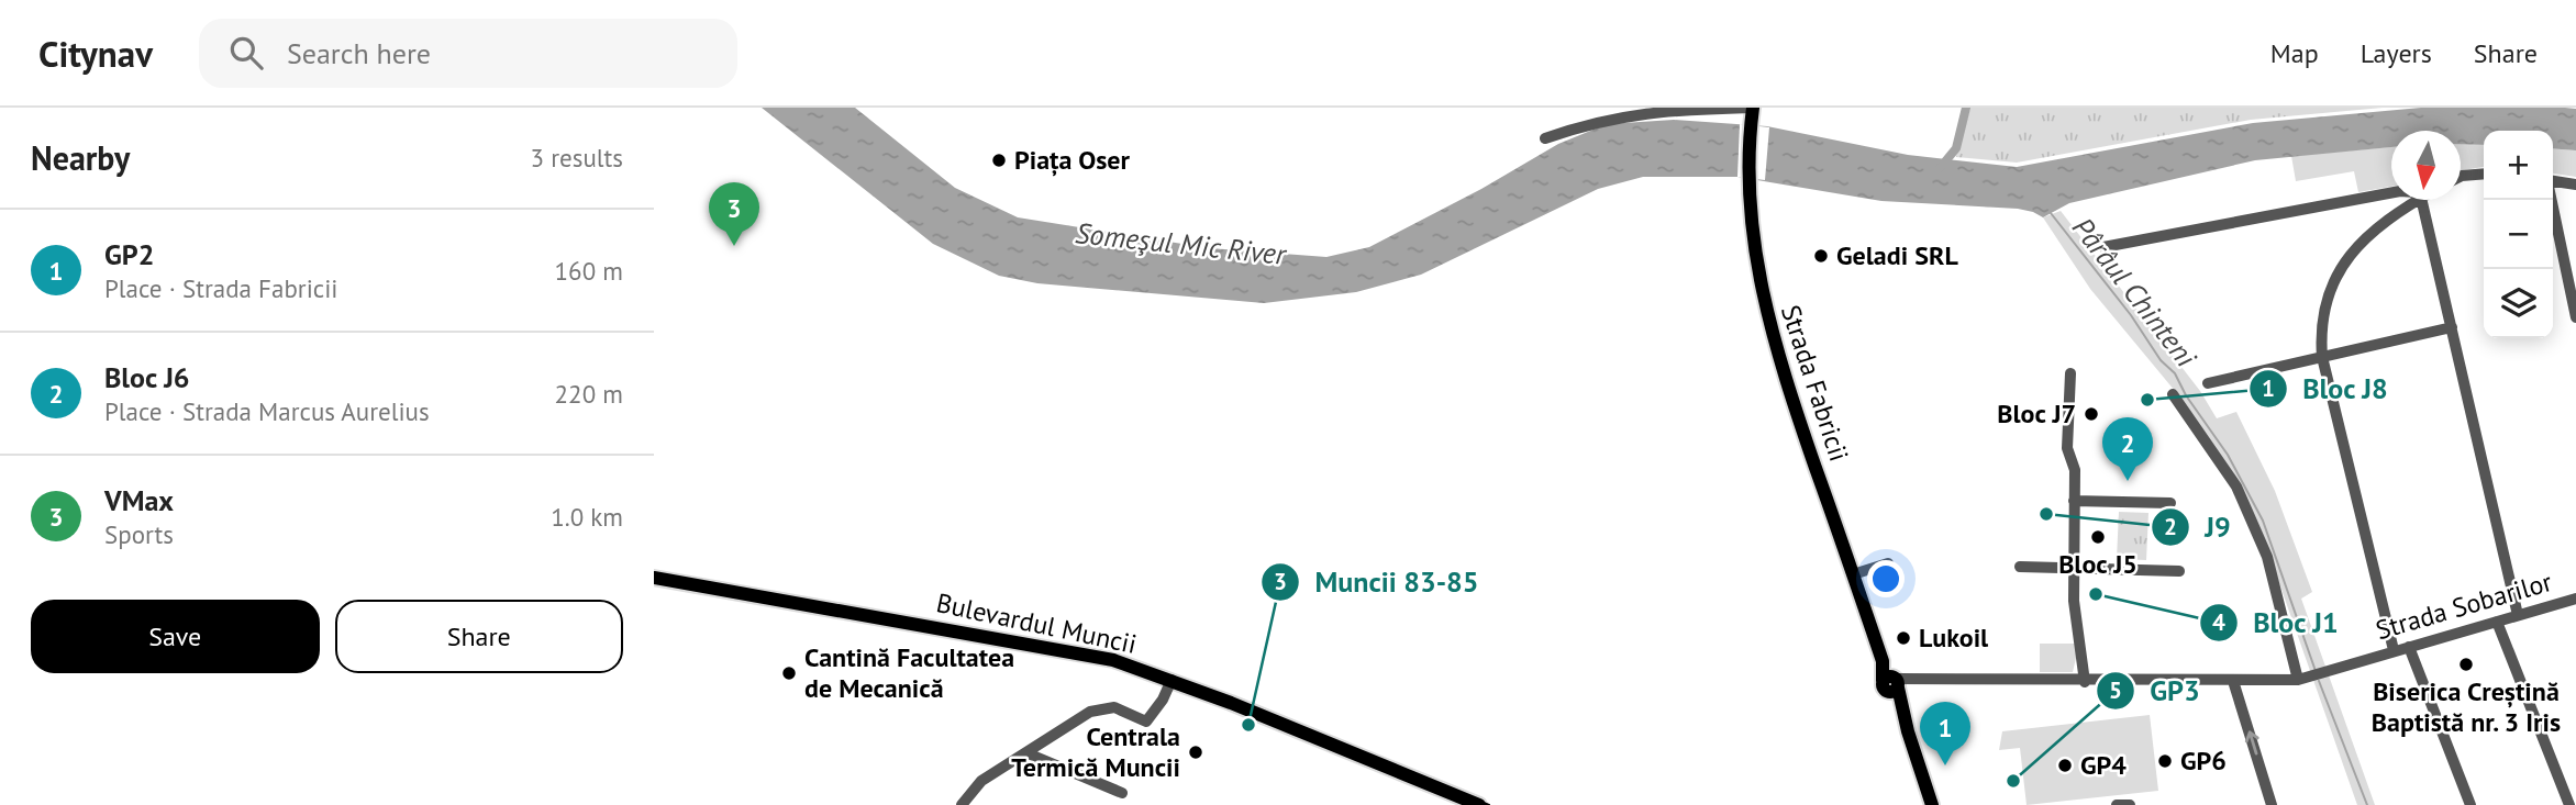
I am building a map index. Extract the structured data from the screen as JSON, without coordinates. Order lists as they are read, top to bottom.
{
  "streets": {
    "main road": ["Strada Fabricii", "Bulevardul Muncii"],
    "street": ["Strada Sobarilor"]
  },
  "crossings": [
    ["Strada Fabricii", "Strada Sobarilor"]
  ],
  "water": ["Someşul Mic River", "Pârâul Chinteni"],
  "places": [
    "Piața Oser",
    "Geladi SRL",
    "Bloc J8",
    "Bloc J7",
    "J9",
    "Bloc J5",
    "Bloc J1",
    "Lukoil",
    "Biserica Creștină Baptistă nr. 3 Iris",
    "Cantină Facultatea de Mecanică",
    "Muncii 83-85",
    "Centrala Termică Muncii",
    "GP6",
    "GP4",
    "GP3"
  ],
  "north": "bottom",
  "page": {
    "header": "Citynav",
    "search": "Search here",
    "nav": ["Map", "Layers", "Share"],
    "heading": ["Nearby", "3 results"],
    "map_buttons": ["+", "−"],
    "pins": ["3", "2", "1"],
    "list": [
      {
        "mark": "1",
        "name": "GP2",
        "note": "Place · Strada Fabricii",
        "value": "160 m"
      },
      {
        "mark": "2",
        "name": "Bloc J6",
        "note": "Place · Strada Marcus Aurelius",
        "value": "220 m"
      },
      {
        "mark": "3",
        "name": "VMax",
        "note": "Sports",
        "value": "1.0 km"
      }
    ],
    "buttons": ["Save", "Share"]
  }
}
